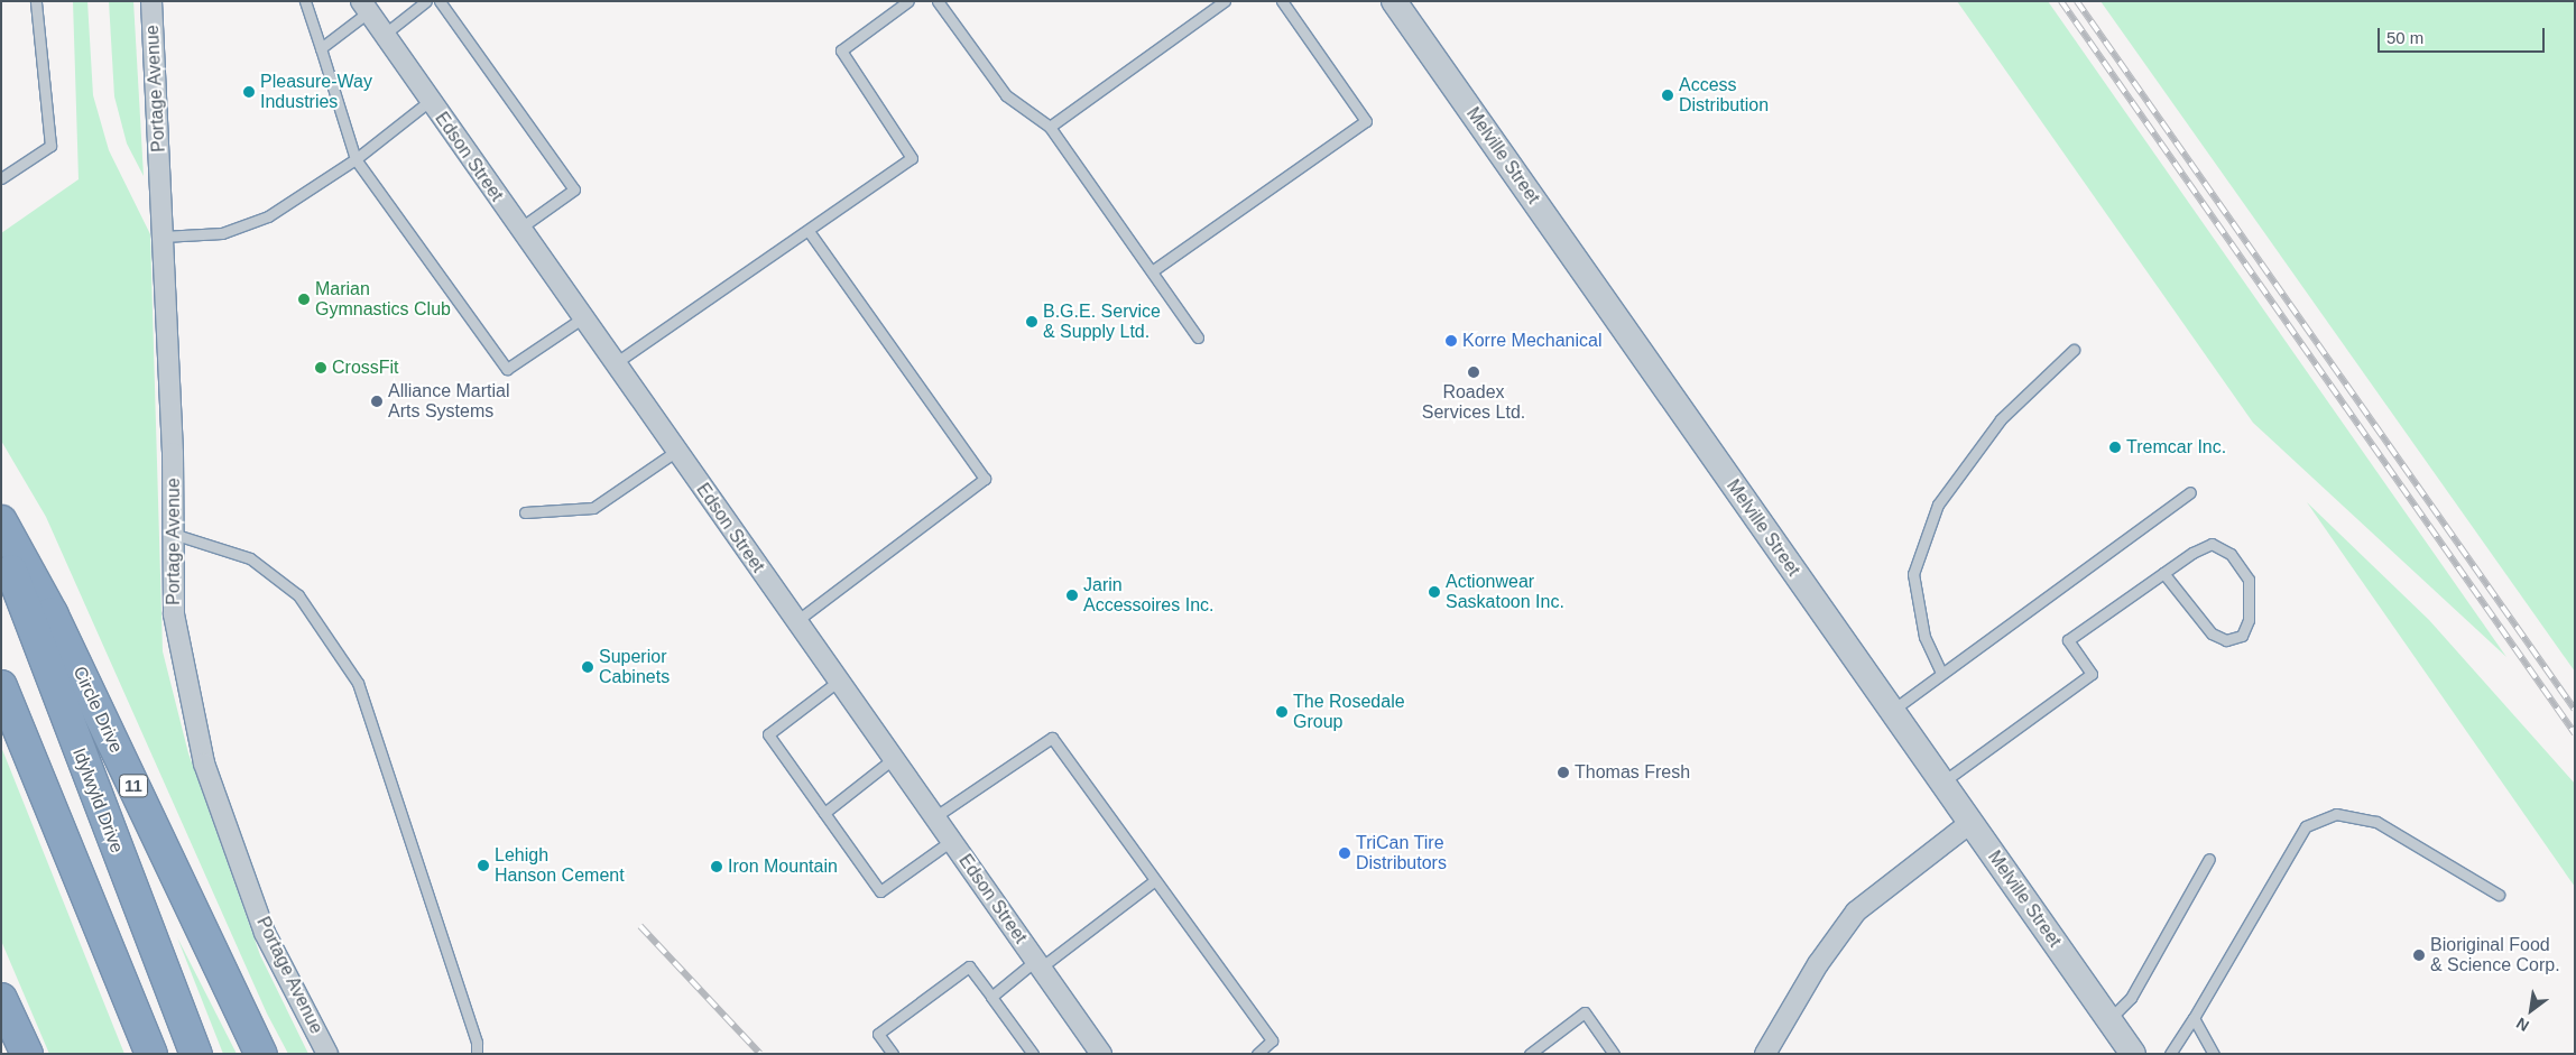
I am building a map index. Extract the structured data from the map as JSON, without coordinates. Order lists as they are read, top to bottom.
{
  "streets": {
    "highway": ["Circle Drive", "11", "Idylwyld Drive"],
    "street": ["Portage Avenue", "Melville Street", "Edson Street"]
  },
  "places": [
    "Pleasure-Way Industries",
    "Access Distribution",
    "Marian Gymnastics Club",
    "B.G.E. Service & Supply Ltd.",
    "Korre Mechanical",
    "CrossFit",
    "Roadex Services Ltd.",
    "Alliance Martial Arts Systems",
    "Tremcar Inc.",
    "Actionwear Saskatoon Inc.",
    "Jarin Accessoires Inc.",
    "Superior Cabinets",
    "The Rosedale Group",
    "Thomas Fresh",
    "TriCan Tire Distributors",
    "Lehigh Hanson Cement",
    "Iron Mountain",
    "Bioriginal Food & Science Corp."
  ],
  "scale_bar": "50 m",
  "north": "bottom left"
}
